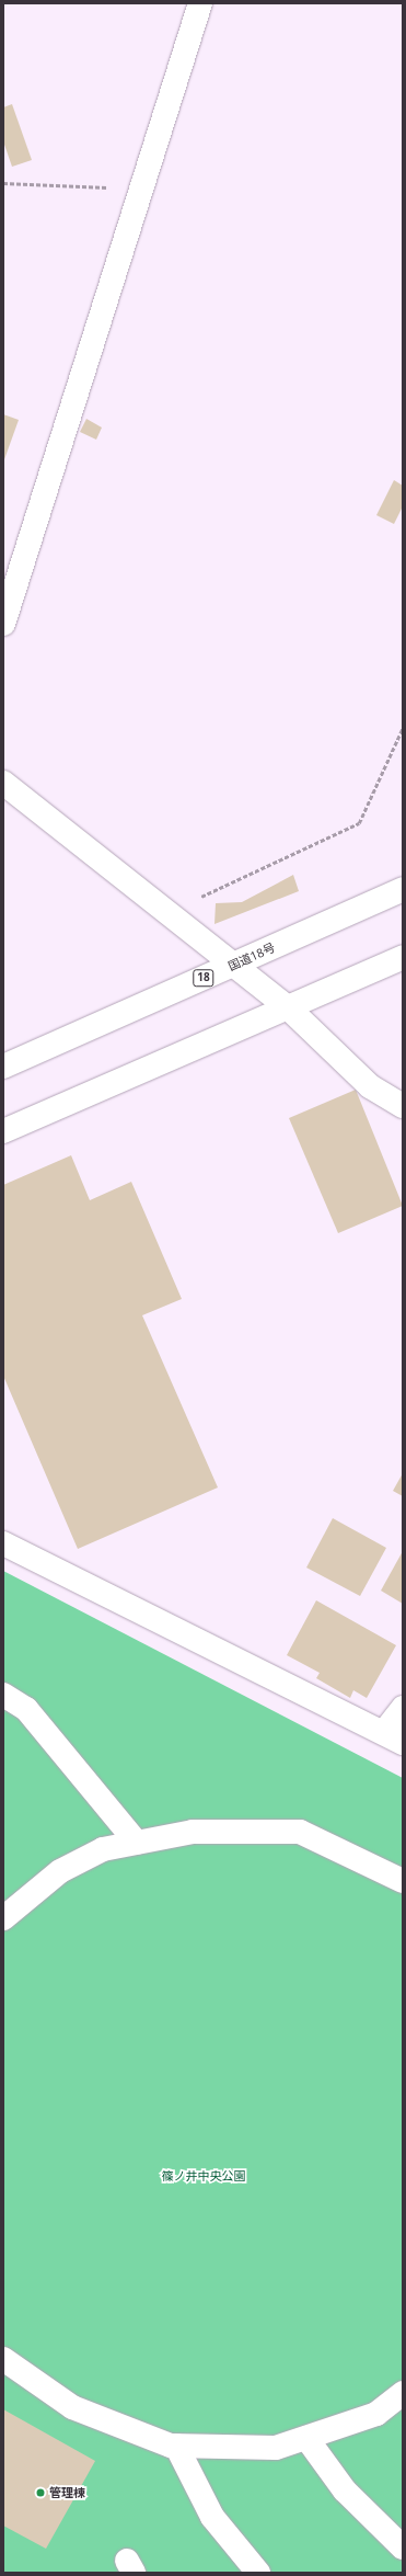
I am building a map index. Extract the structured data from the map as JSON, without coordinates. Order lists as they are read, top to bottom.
{
  "streets": {
    "main road": ["国道18号", "18"]
  },
  "parks": ["篠ノ井中央公園"],
  "places": ["管理棟"]
}
